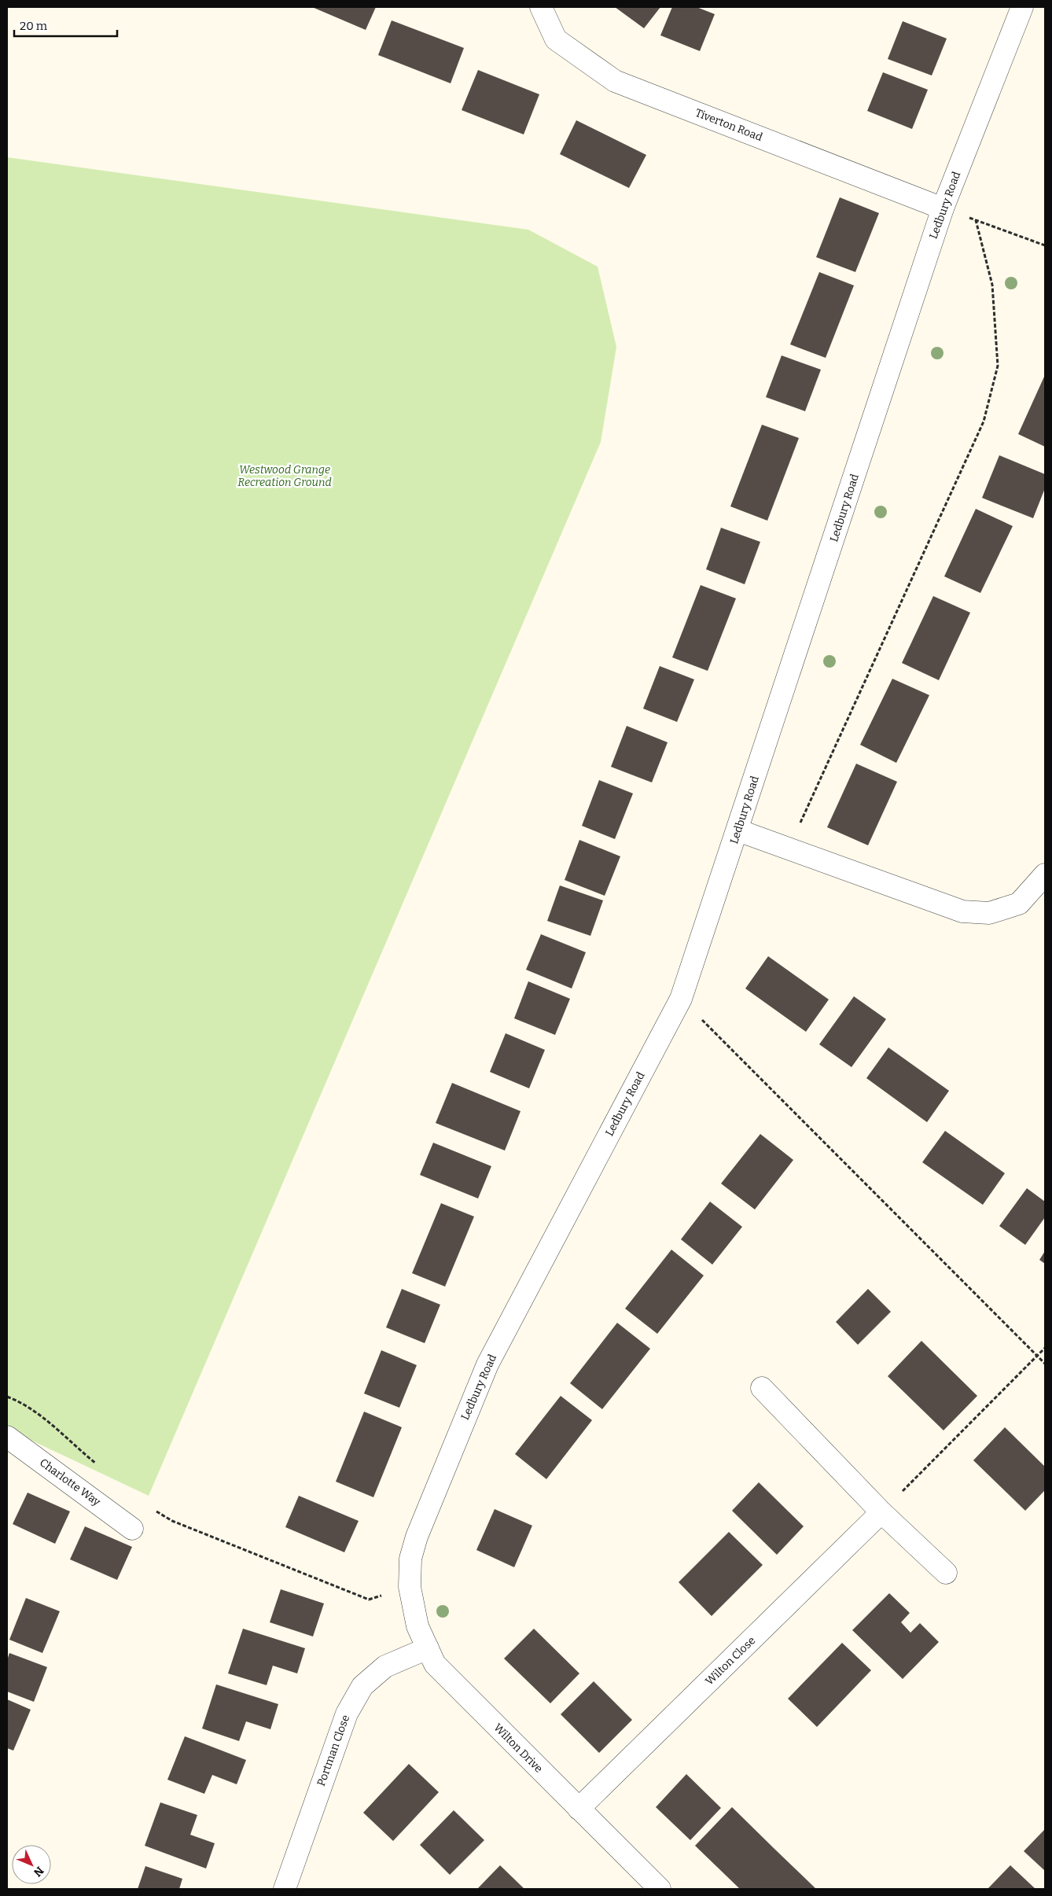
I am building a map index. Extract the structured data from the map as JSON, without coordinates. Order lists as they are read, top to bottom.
{
  "streets": {
    "street": [
      "Tiverton Road",
      "Ledbury Road",
      "Charlotte Way",
      "Wilton Close",
      "Wilton Drive",
      "Portman Close"
    ]
  },
  "crossings": [
    ["Tiverton Road", "Ledbury Road"],
    ["Ledbury Road", "Wilton Drive"],
    ["Wilton Close", "Wilton Drive"],
    ["Wilton Drive", "Portman Close"]
  ],
  "parks": ["Westwood Grange Recreation Ground"],
  "scale_bar": "20 m",
  "north": "bottom right"
}
